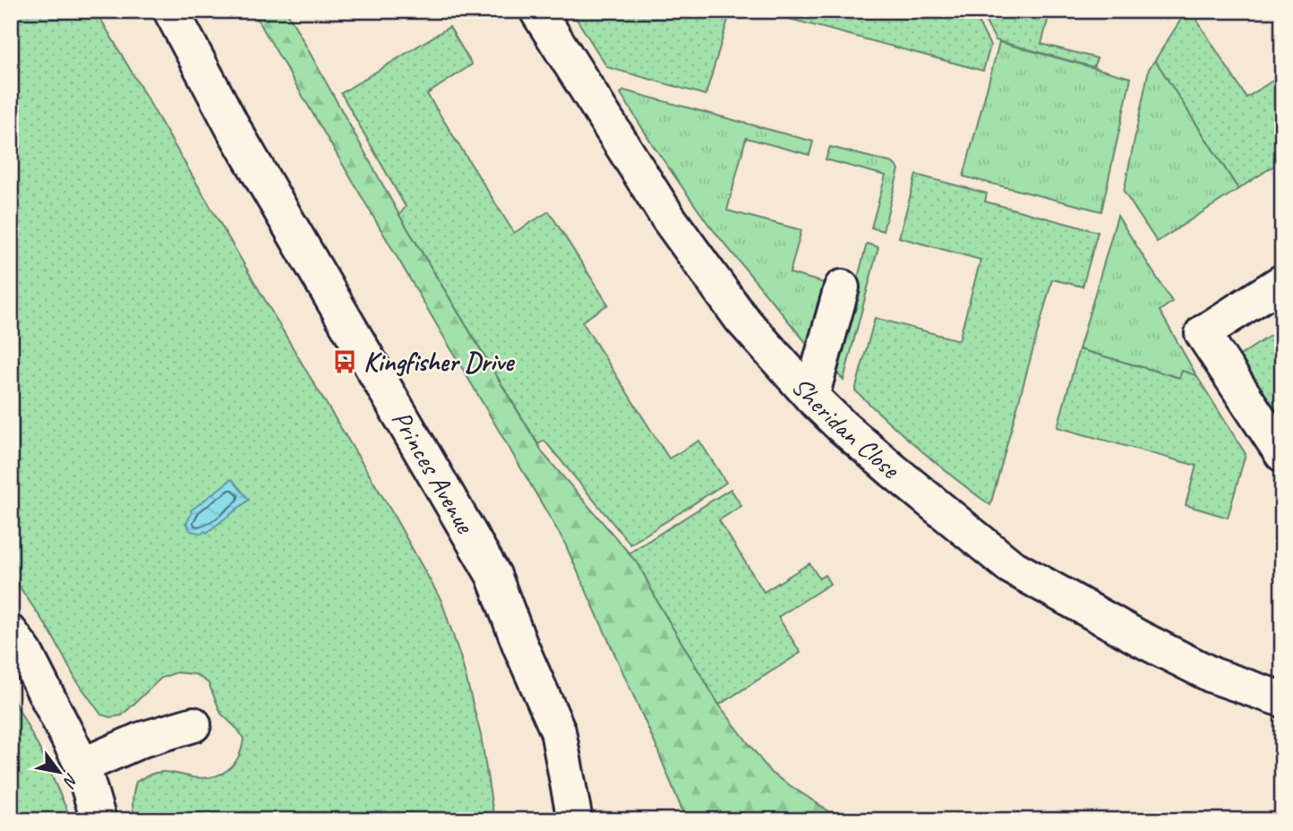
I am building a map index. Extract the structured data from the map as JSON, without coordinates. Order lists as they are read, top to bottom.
{
  "streets": {
    "street": ["Sheridan Close", "Princes Avenue"]
  },
  "places": {
    "bus stop": ["Kingfisher Drive"]
  },
  "north": "bottom right"
}
